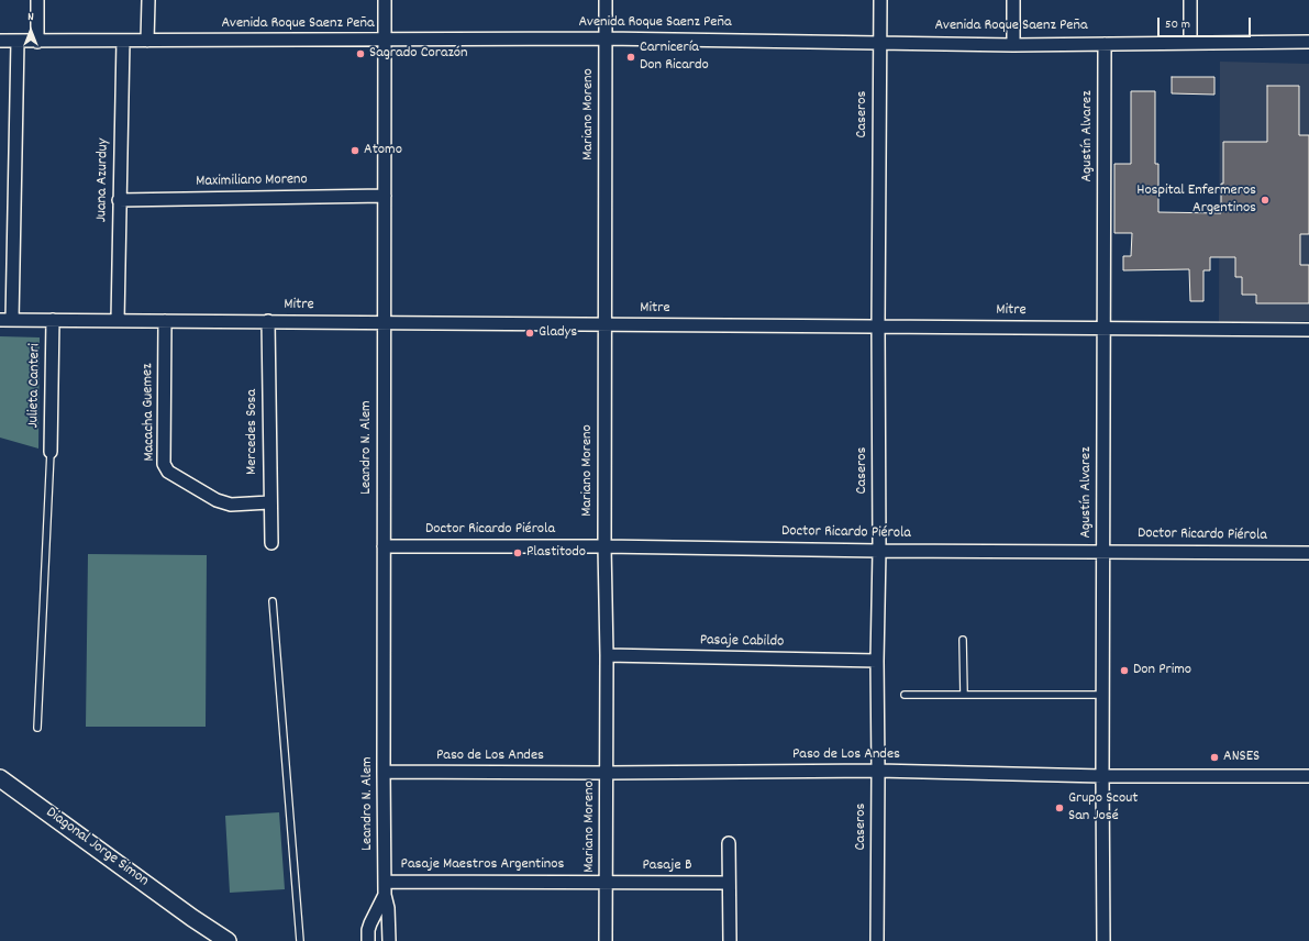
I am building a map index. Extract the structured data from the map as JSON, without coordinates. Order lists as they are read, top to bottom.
{
  "streets": {
    "main road": ["Diagonal Jorge Simon"],
    "street": [
      "Avenida Roque Saenz Peña",
      "Mariano Moreno",
      "Caseros",
      "Agustín Alvarez",
      "Juana Azurduy",
      "Maximiliano Moreno",
      "Mitre",
      "Julieta Canteri",
      "Macacha Guemez",
      "Mercedes Sosa",
      "Leandro N. Alem",
      "Doctor Ricardo Piérola",
      "Pasaje Cabildo",
      "Paso de Los Andes",
      "Pasaje Maestros Argentinos",
      "Pasaje B"
    ]
  },
  "crossings": [
    ["Avenida Roque Saenz Peña", "Mariano Moreno"],
    ["Avenida Roque Saenz Peña", "Caseros"],
    ["Avenida Roque Saenz Peña", "Agustín Alvarez"],
    ["Avenida Roque Saenz Peña", "Juana Azurduy"],
    ["Avenida Roque Saenz Peña", "Leandro N. Alem"],
    ["Mariano Moreno", "Mitre"],
    ["Mariano Moreno", "Doctor Ricardo Piérola"],
    ["Mariano Moreno", "Pasaje Cabildo"],
    ["Mariano Moreno", "Paso de Los Andes"],
    ["Mariano Moreno", "Pasaje Maestros Argentinos"],
    ["Mariano Moreno", "Pasaje B"],
    ["Caseros", "Mitre"],
    ["Caseros", "Doctor Ricardo Piérola"],
    ["Caseros", "Pasaje Cabildo"],
    ["Caseros", "Paso de Los Andes"],
    ["Agustín Alvarez", "Mitre"],
    ["Agustín Alvarez", "Doctor Ricardo Piérola"],
    ["Agustín Alvarez", "Paso de Los Andes"],
    ["Juana Azurduy", "Maximiliano Moreno"],
    ["Juana Azurduy", "Mitre"],
    ["Maximiliano Moreno", "Leandro N. Alem"],
    ["Mitre", "Julieta Canteri"],
    ["Mitre", "Macacha Guemez"],
    ["Mitre", "Mercedes Sosa"],
    ["Mitre", "Leandro N. Alem"],
    ["Macacha Guemez", "Mercedes Sosa"],
    ["Leandro N. Alem", "Doctor Ricardo Piérola"],
    ["Leandro N. Alem", "Paso de Los Andes"],
    ["Leandro N. Alem", "Pasaje Maestros Argentinos"],
    ["Pasaje Maestros Argentinos", "Pasaje B"]
  ],
  "places": [
    "Sagrado Corazón",
    "Carnicería Don Ricardo",
    "Atomo",
    "Hospital Enfermeros Argentinos",
    "Gladys",
    "Plastitodo",
    "Don Primo",
    "ANSES",
    "Grupo Scout San José"
  ],
  "scale_bar": "50 m",
  "north": "top"
}
